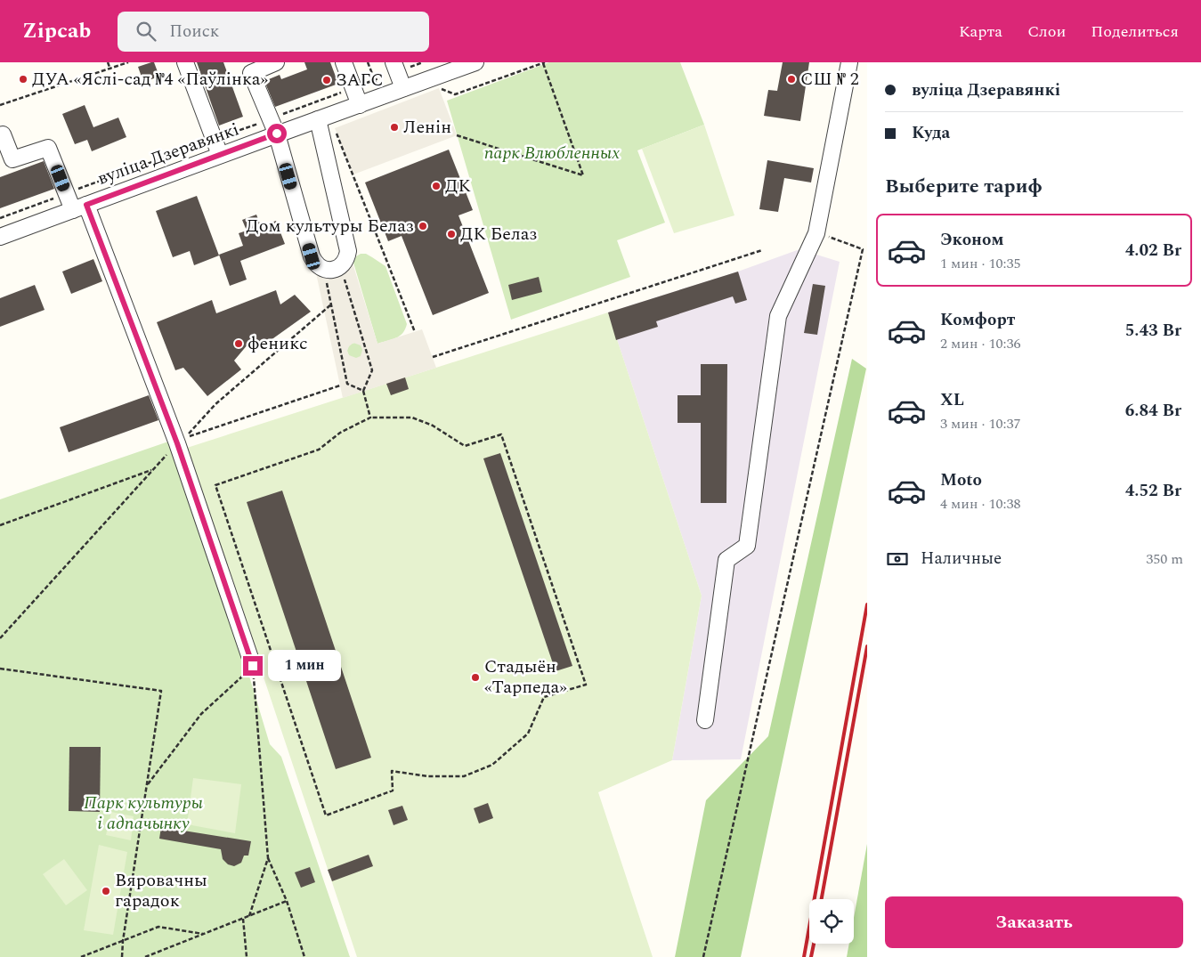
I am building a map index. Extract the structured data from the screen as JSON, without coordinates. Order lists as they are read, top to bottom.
{
  "streets": {
    "street": ["вуліца Дзеравянкі"]
  },
  "parks": ["парк Влюбленных", "Парк культуры і адпачынку"],
  "places": [
    "ДУА «Яслі-сад №4 «Паўлінка»",
    "СШ № 2",
    "ЗАГС",
    "Ленін",
    "ДК",
    "Дом культуры Белаз",
    "ДК Белаз",
    "феникс",
    "Стадыён «Тарпеда»",
    "Вяровачны гарадок"
  ],
  "page": {
    "header": "Zipcab",
    "search": "Поиск",
    "nav": ["Карта", "Слои", "Поделиться"],
    "banner": ["вуліца Дзеравянкі", "Куда"],
    "heading": "Выберите тариф",
    "list": [
      {
        "name": "Эконом",
        "note": "1 мин · 10:35",
        "value": "4.02 Br"
      },
      {
        "name": "Комфорт",
        "note": "2 мин · 10:36",
        "value": "5.43 Br"
      },
      {
        "name": "XL",
        "note": "3 мин · 10:37",
        "value": "6.84 Br"
      },
      {
        "name": "Moto",
        "note": "4 мин · 10:38",
        "value": "4.52 Br"
      }
    ],
    "pay": ["Наличные", "350 m"],
    "bubble": "1 мин",
    "buttons": "Заказать"
  }
}
